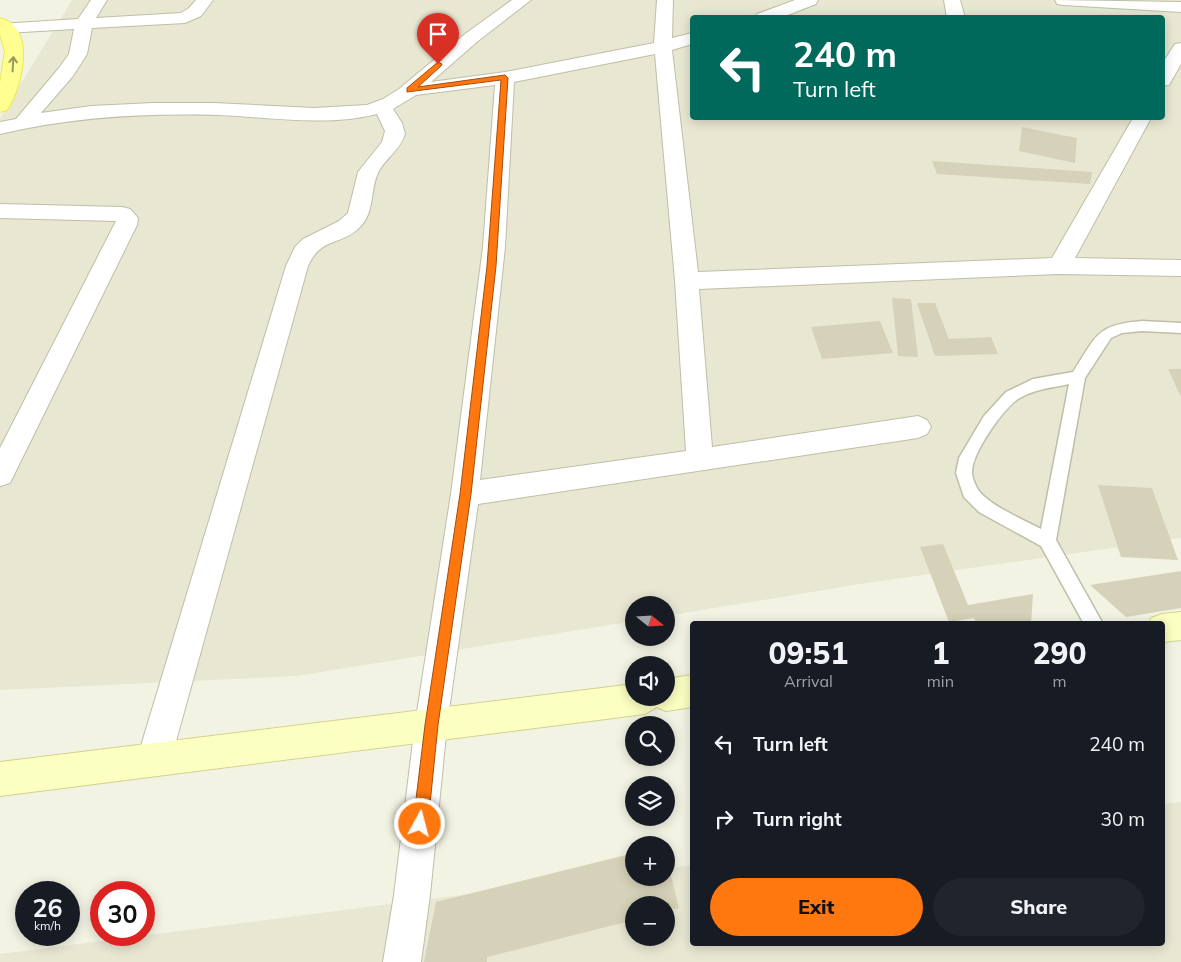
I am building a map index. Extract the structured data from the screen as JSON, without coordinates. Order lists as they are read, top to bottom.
{
  "north": "right",
  "page": {
    "turn": ["240 m", "Turn left"],
    "map_buttons": ["+", "−"],
    "eta": [
      "09:51",
      "Arrival",
      "1",
      "min",
      "290",
      "m"
    ],
    "list": [
      {
        "name": "Turn left",
        "value": "240 m"
      },
      {
        "name": "Turn right",
        "value": "30 m"
      }
    ],
    "buttons": ["Exit", "Share"],
    "speed": "26 km/h",
    "limit": "30"
  }
}
